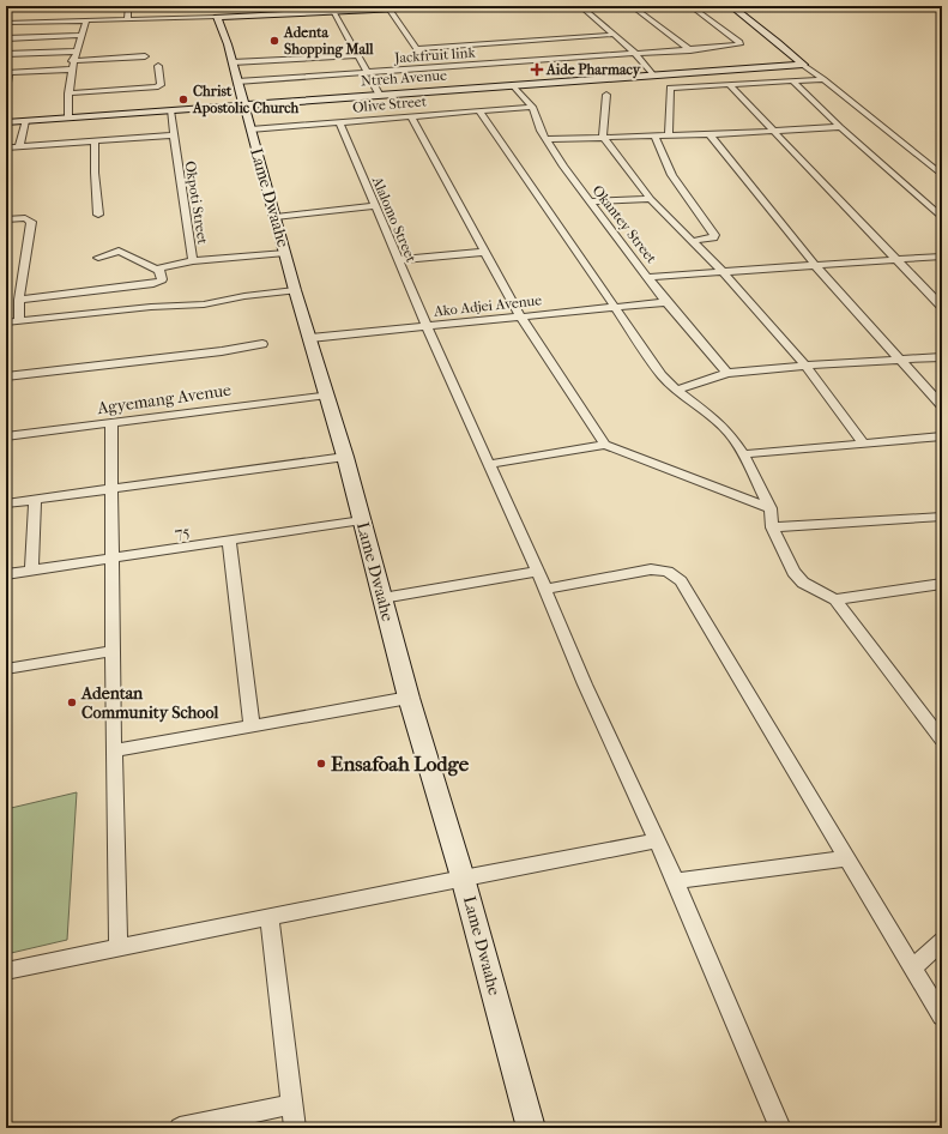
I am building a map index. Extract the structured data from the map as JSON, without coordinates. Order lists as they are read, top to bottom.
{
  "streets": {
    "street": [
      "Jackfruit link",
      "Ntreh Avenue",
      "Olive Street",
      "Lame Dwaahe",
      "Okpoti Street",
      "Alalomo Street",
      "Okantey Street",
      "Ako Adjei Avenue",
      "Agyemang Avenue",
      "75"
    ]
  },
  "crossings": [
    ["Jackfruit link", "Lame Dwaahe"],
    ["Ntreh Avenue", "Lame Dwaahe"],
    ["Ntreh Avenue", "Okpoti Street"],
    ["Ntreh Avenue", "Okantey Street"],
    ["Olive Street", "Lame Dwaahe"],
    ["Olive Street", "Alalomo Street"],
    ["Olive Street", "Okantey Street"],
    ["Lame Dwaahe", "Okpoti Street"],
    ["Lame Dwaahe", "Ako Adjei Avenue"],
    ["Lame Dwaahe", "Agyemang Avenue"],
    ["Lame Dwaahe", "75"],
    ["Alalomo Street", "Ako Adjei Avenue"],
    ["Okantey Street", "Ako Adjei Avenue"]
  ],
  "places": {
    "other": [
      "Adenta Shopping Mall",
      "Christ Apostolic Church",
      "Adentan Community School",
      "Ensafoah Lodge"
    ],
    "health": ["Aide Pharmacy"]
  }
}
